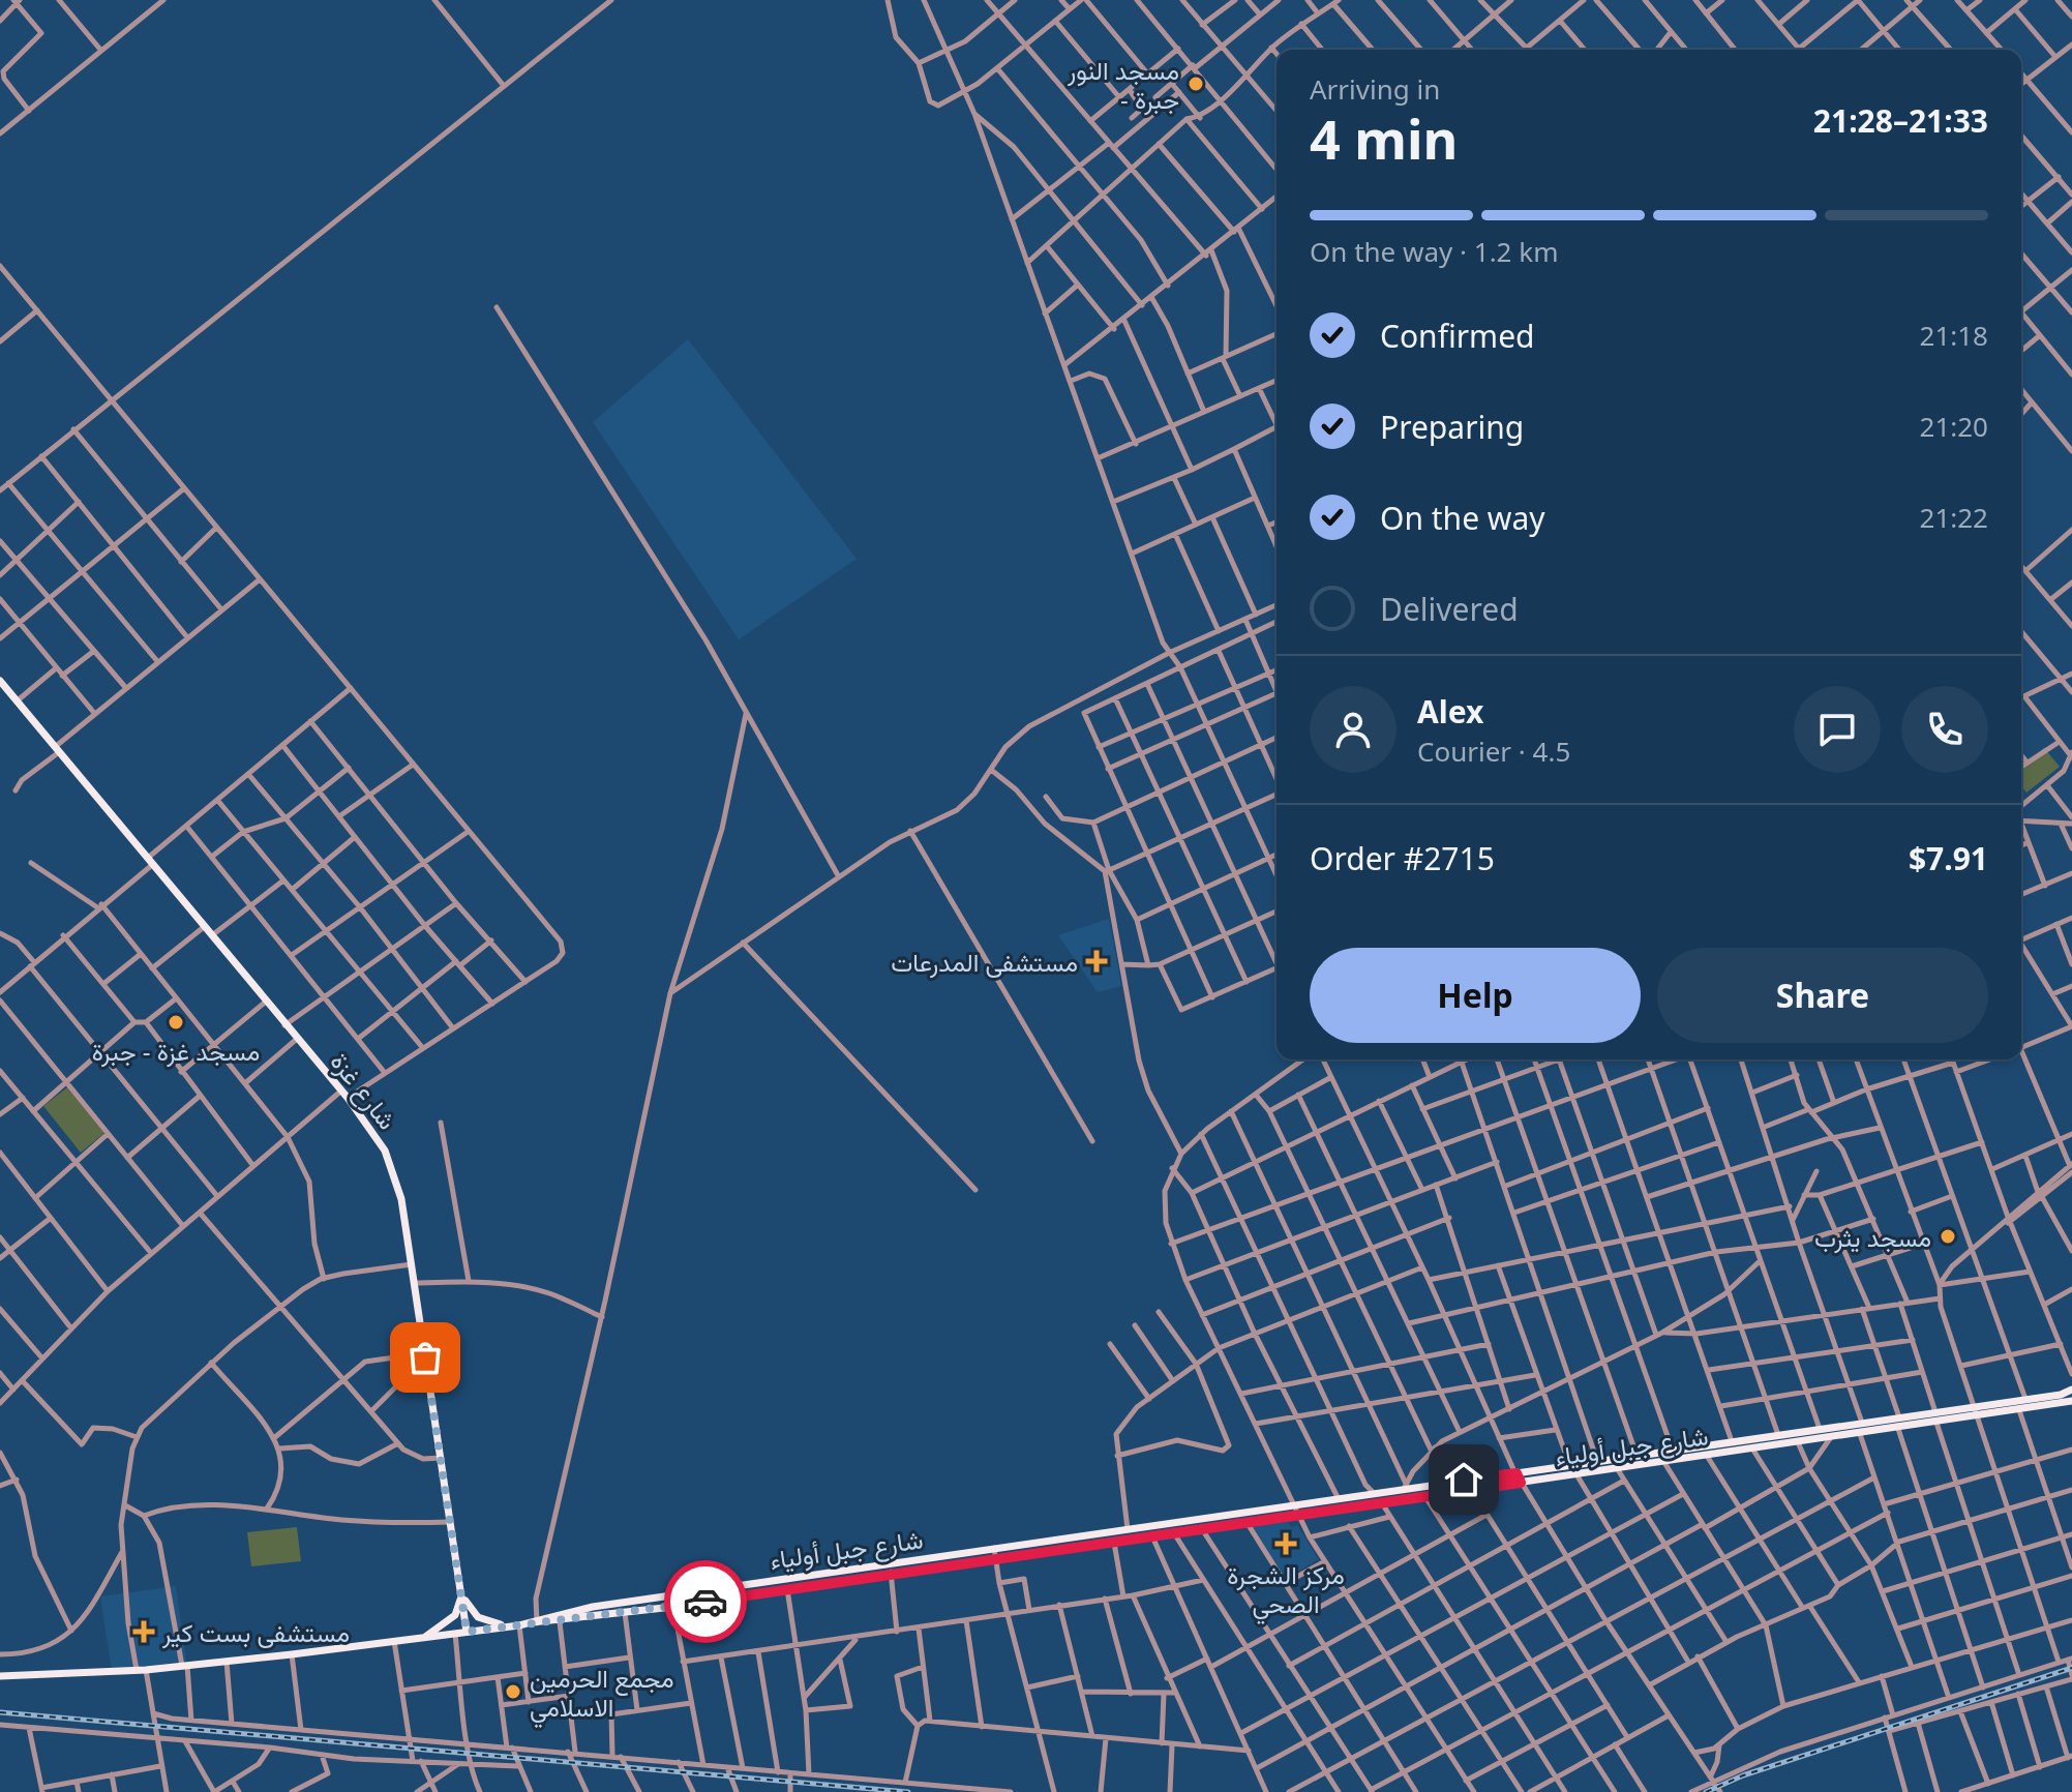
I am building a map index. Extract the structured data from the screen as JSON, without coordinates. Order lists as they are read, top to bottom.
{
  "streets": {
    "main road": ["شارع غزة", "شارع جبل أولياء"]
  },
  "places": {
    "other": [
      "مسجد النور - جبرة",
      "مسجد غزة - جبرة",
      "مسجد يثرب",
      "مجمع الحرمين الاسلامي"
    ],
    "health": ["مستشفى المدرعات", "مركز الشجرة الصحي", "مستشفى بست كير"]
  },
  "page": {
    "heading": ["4 min", "Arriving in", "21:28–21:33"],
    "panel": [
      "Alex",
      "Courier · 4.5",
      "Order #2715",
      "$7.91"
    ],
    "bar": "On the way · 1.2 km",
    "list": [
      ["Confirmed", "21:18"],
      ["Preparing", "21:20"],
      ["On the way", "21:22"],
      "Delivered"
    ],
    "buttons": ["Help", "Share"]
  }
}
